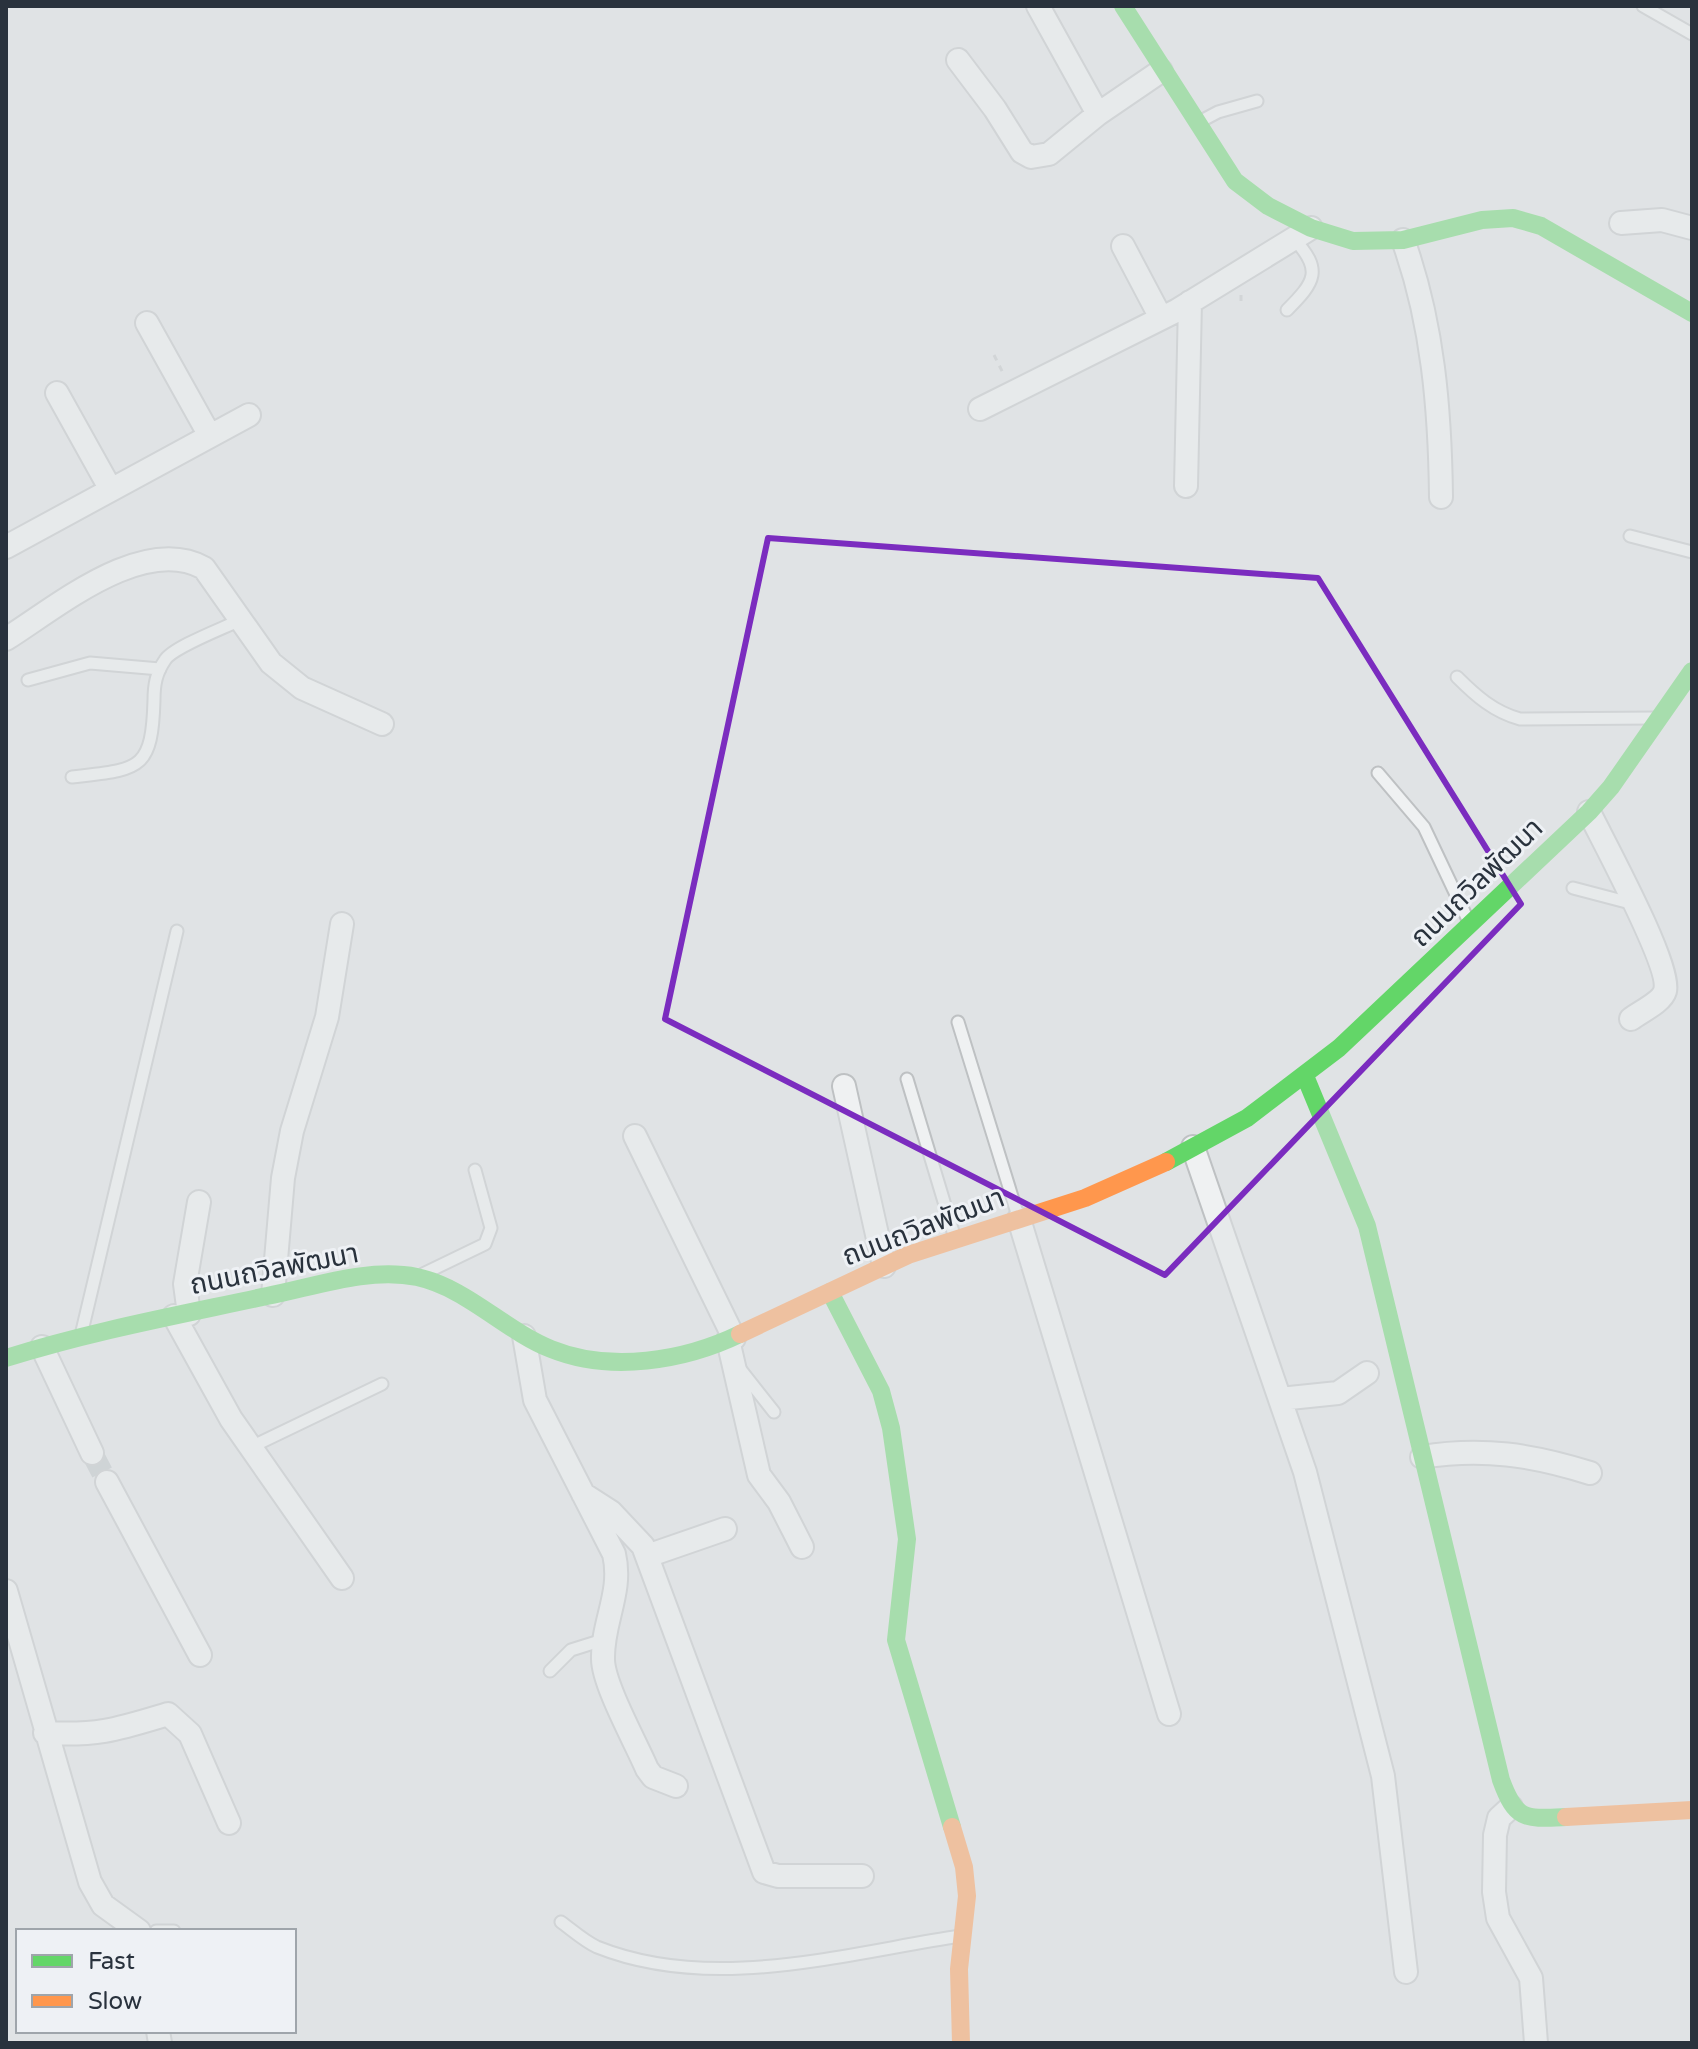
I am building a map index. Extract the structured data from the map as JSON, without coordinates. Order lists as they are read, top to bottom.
{
  "streets": {
    "street": ["ถนนถวิลพัฒนา"]
  },
  "legend": ["Fast", "Slow"]
}
